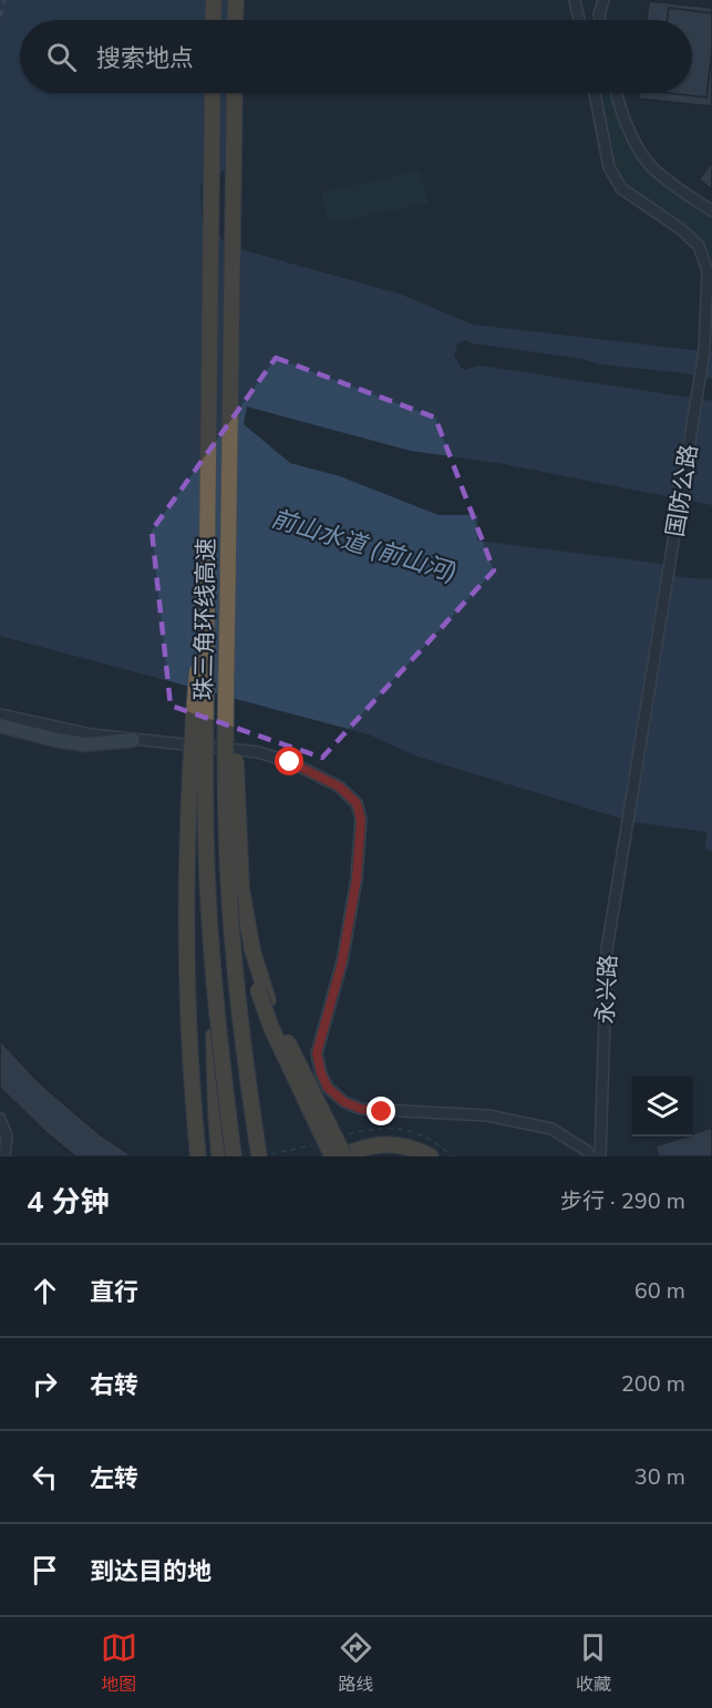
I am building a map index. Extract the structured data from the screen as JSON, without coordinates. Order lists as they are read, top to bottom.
{
  "streets": {
    "highway": ["珠三角环线高速"],
    "street": ["国防公路", "永兴路"]
  },
  "crossings": [
    ["国防公路", "永兴路"]
  ],
  "water": ["前山水道 (前山河)"],
  "page": {
    "search": "搜索地点",
    "heading": ["4 分钟", "步行 · 290 m"],
    "list": [
      ["直行", "60 m"],
      ["右转", "200 m"],
      ["左转", "30 m"],
      "到达目的地"
    ],
    "nav": ["地图", "路线", "收藏"]
  }
}
